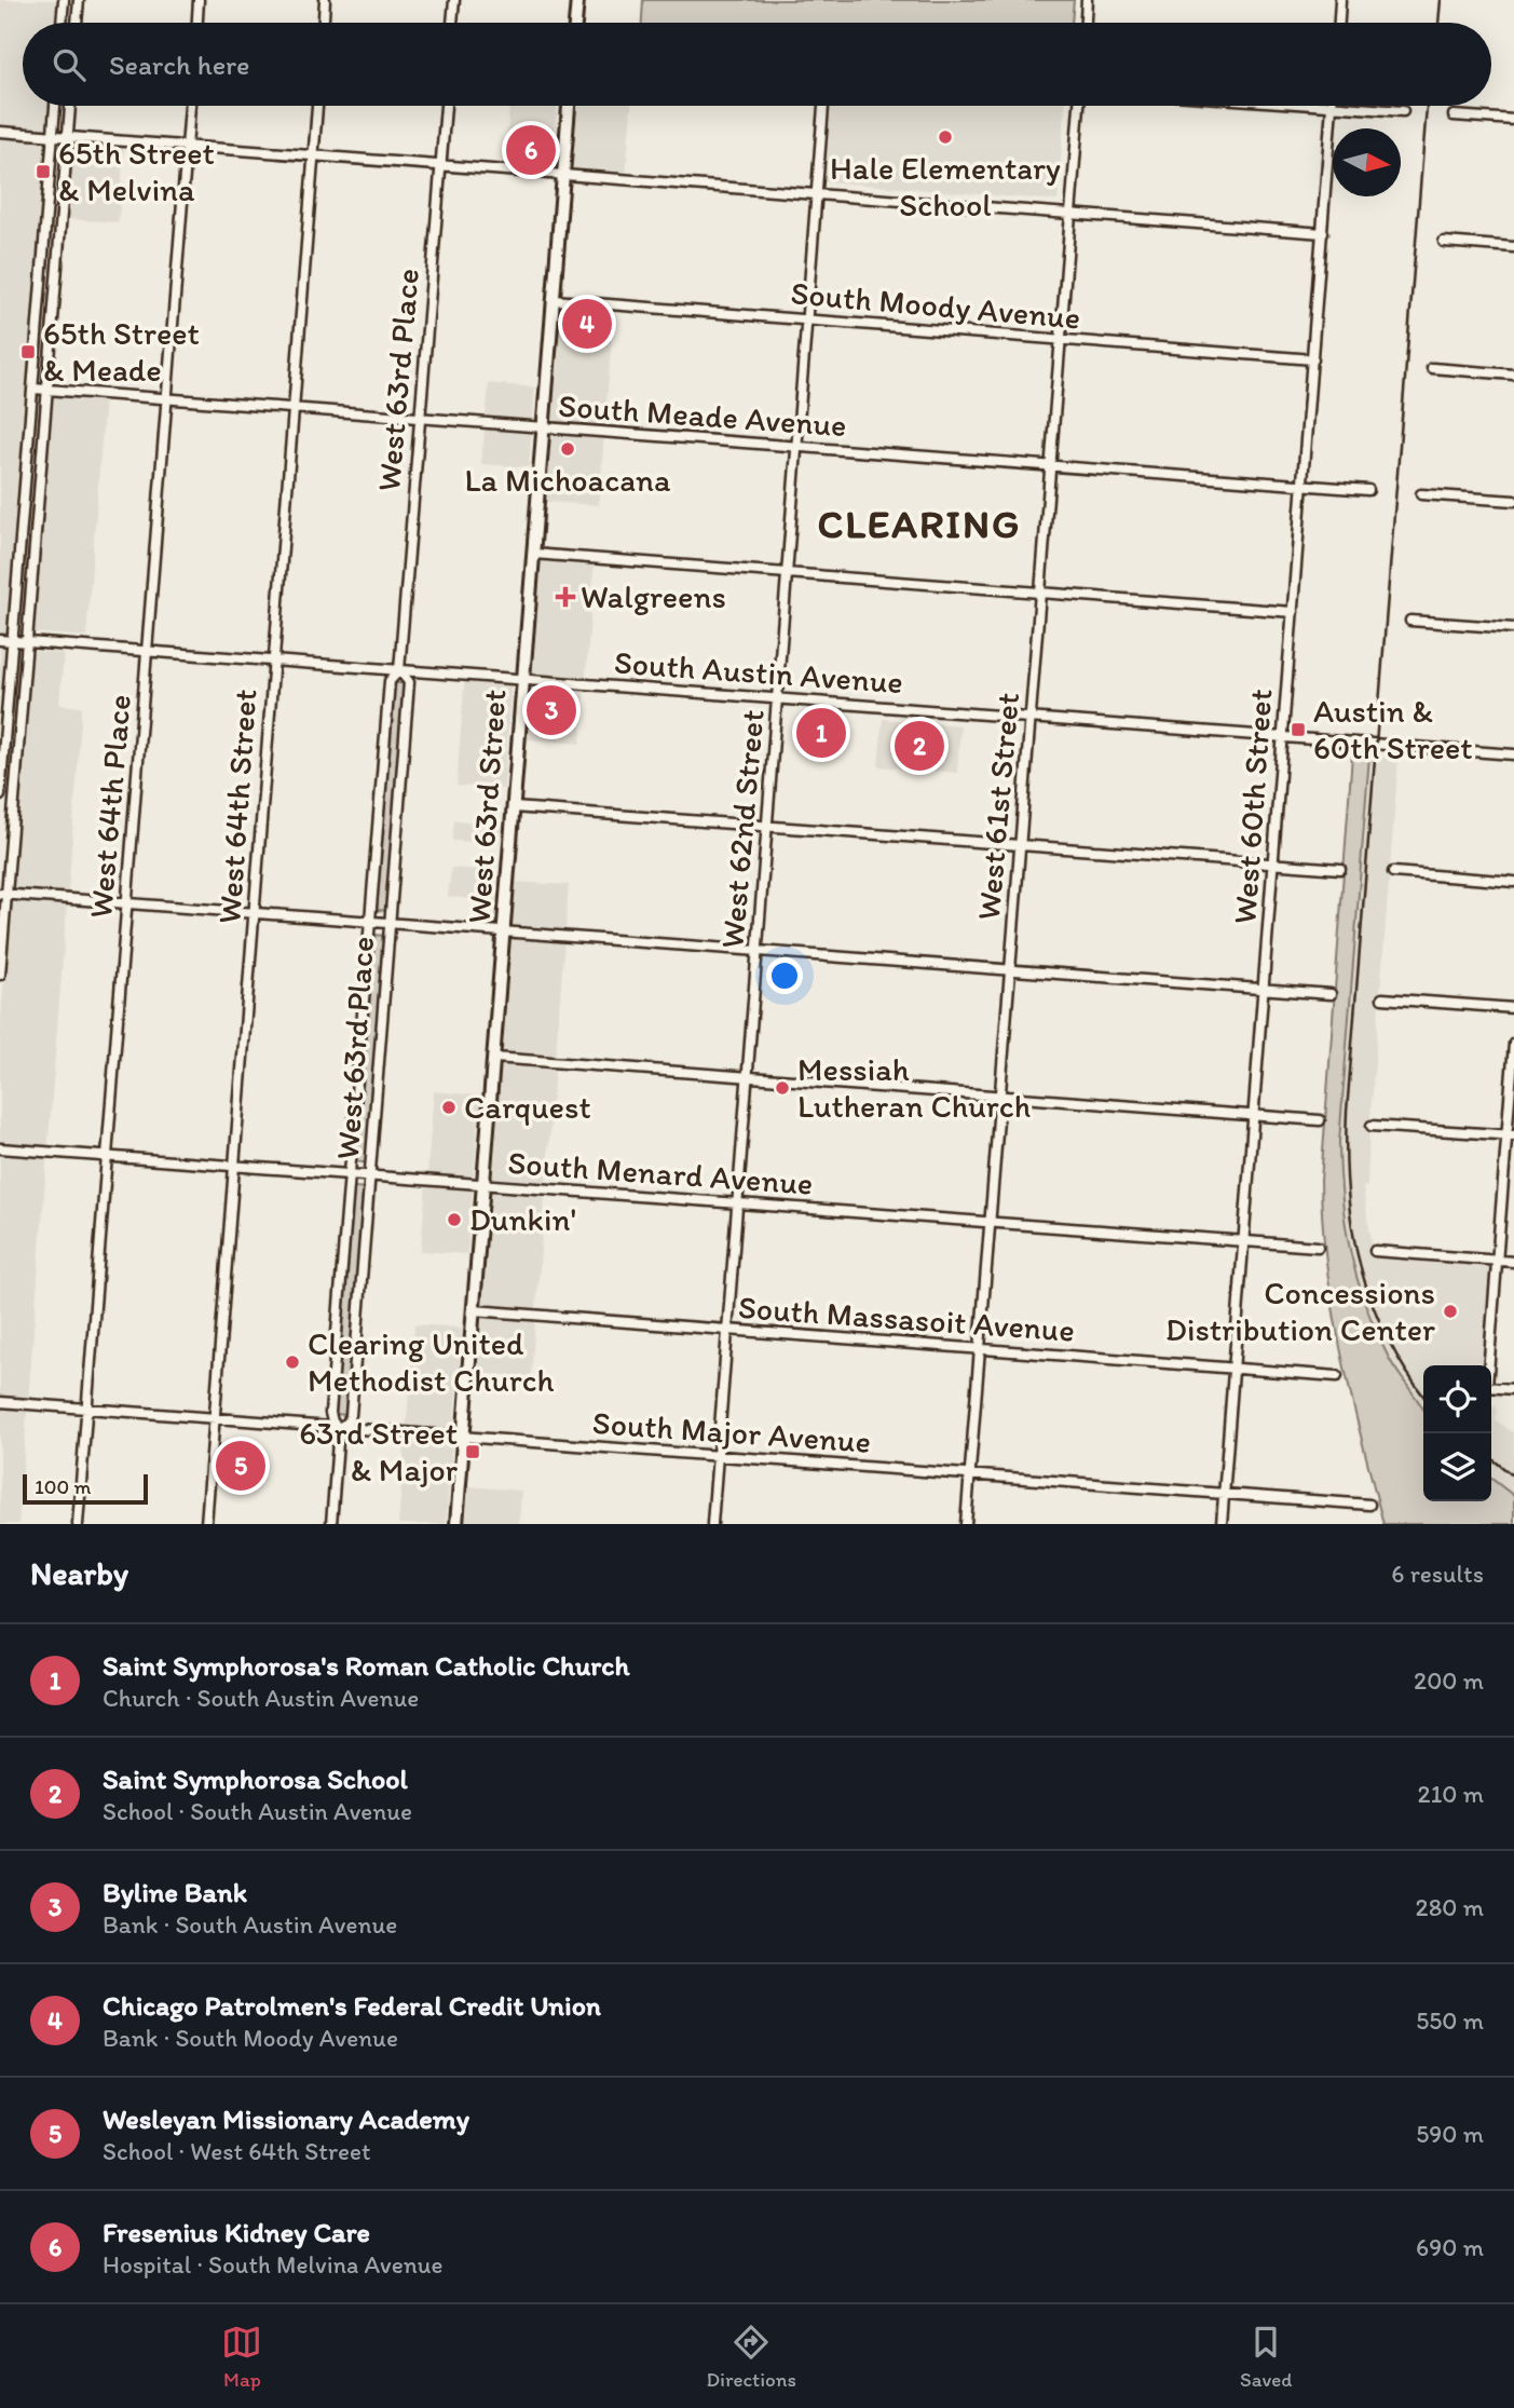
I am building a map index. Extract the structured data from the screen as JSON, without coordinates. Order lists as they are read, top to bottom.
{
  "streets": {
    "main road": ["West 63rd Street"],
    "street": [
      "South Moody Avenue",
      "West 63rd Place",
      "South Meade Avenue",
      "South Austin Avenue",
      "West 64th Place",
      "West 64th Street",
      "West 61st Street",
      "West 60th Street",
      "West 62nd Street",
      "South Menard Avenue",
      "South Massasoit Avenue",
      "South Major Avenue"
    ]
  },
  "crossings": [
    ["South Moody Avenue", "West 63rd Street"],
    ["South Moody Avenue", "West 61st Street"],
    ["South Moody Avenue", "West 60th Street"],
    ["South Moody Avenue", "West 62nd Street"],
    ["West 63rd Place", "South Meade Avenue"],
    ["West 63rd Place", "South Austin Avenue"],
    ["West 63rd Place", "South Menard Avenue"],
    ["West 63rd Place", "South Major Avenue"],
    ["South Meade Avenue", "West 64th Place"],
    ["South Meade Avenue", "West 64th Street"],
    ["South Meade Avenue", "West 63rd Street"],
    ["South Meade Avenue", "West 61st Street"],
    ["South Meade Avenue", "West 60th Street"],
    ["South Meade Avenue", "West 62nd Street"],
    ["South Austin Avenue", "West 64th Place"],
    ["South Austin Avenue", "West 64th Street"],
    ["South Austin Avenue", "West 63rd Street"],
    ["South Austin Avenue", "West 61st Street"],
    ["South Austin Avenue", "West 60th Street"],
    ["South Austin Avenue", "West 62nd Street"],
    ["West 64th Place", "South Menard Avenue"],
    ["West 64th Place", "South Major Avenue"],
    ["West 64th Street", "South Menard Avenue"],
    ["West 64th Street", "South Major Avenue"],
    ["West 63rd Street", "South Menard Avenue"],
    ["West 63rd Street", "South Massasoit Avenue"],
    ["West 63rd Street", "South Major Avenue"],
    ["West 61st Street", "South Menard Avenue"],
    ["West 61st Street", "South Massasoit Avenue"],
    ["West 61st Street", "South Major Avenue"],
    ["West 60th Street", "South Menard Avenue"],
    ["West 60th Street", "South Massasoit Avenue"],
    ["West 60th Street", "South Major Avenue"],
    ["West 62nd Street", "South Menard Avenue"],
    ["West 62nd Street", "South Massasoit Avenue"],
    ["West 62nd Street", "South Major Avenue"]
  ],
  "districts": ["CLEARING"],
  "places": {
    "other": [
      "Hale Elementary School",
      "La Michoacana",
      "Messiah Lutheran Church",
      "Carquest",
      "Dunkin'",
      "Concessions Distribution Center",
      "Clearing United Methodist Church"
    ],
    "transit": [
      "65th Street & Melvina",
      "65th Street & Meade",
      "Austin & 60th Street",
      "63rd Street & Major"
    ],
    "health": ["Walgreens"]
  },
  "scale_bar": "100 m",
  "north": "right",
  "page": {
    "search": "Search here",
    "pins": [
      "6",
      "4",
      "3",
      "1",
      "2",
      "5"
    ],
    "scale": "100 m",
    "heading": ["Nearby", "6 results"],
    "list": [
      {
        "mark": "1",
        "name": "Saint Symphorosa's Roman Catholic Church",
        "note": "Church · South Austin Avenue",
        "value": "200 m"
      },
      {
        "mark": "2",
        "name": "Saint Symphorosa School",
        "note": "School · South Austin Avenue",
        "value": "210 m"
      },
      {
        "mark": "3",
        "name": "Byline Bank",
        "note": "Bank · South Austin Avenue",
        "value": "280 m"
      },
      {
        "mark": "4",
        "name": "Chicago Patrolmen's Federal Credit Union",
        "note": "Bank · South Moody Avenue",
        "value": "550 m"
      },
      {
        "mark": "5",
        "name": "Wesleyan Missionary Academy",
        "note": "School · West 64th Street",
        "value": "590 m"
      },
      {
        "mark": "6",
        "name": "Fresenius Kidney Care",
        "note": "Hospital · South Melvina Avenue",
        "value": "690 m"
      }
    ],
    "nav": ["Map", "Directions", "Saved"]
  }
}
